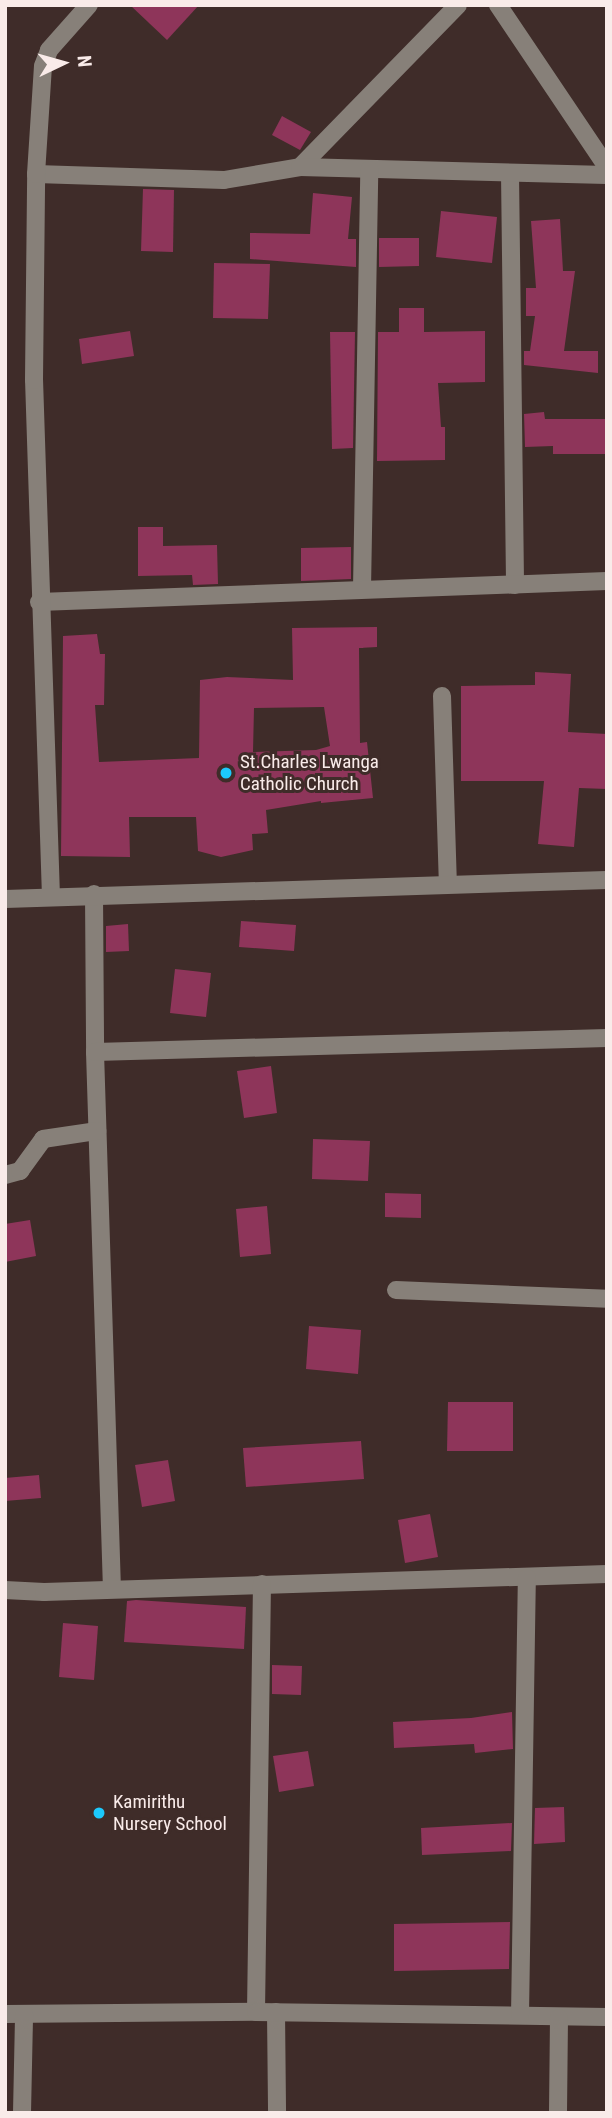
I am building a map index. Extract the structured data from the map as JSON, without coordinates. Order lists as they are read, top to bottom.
{
  "places": ["St.Charles Lwanga Catholic Church", "Kamirithu Nursery School"],
  "north": "right"
}
